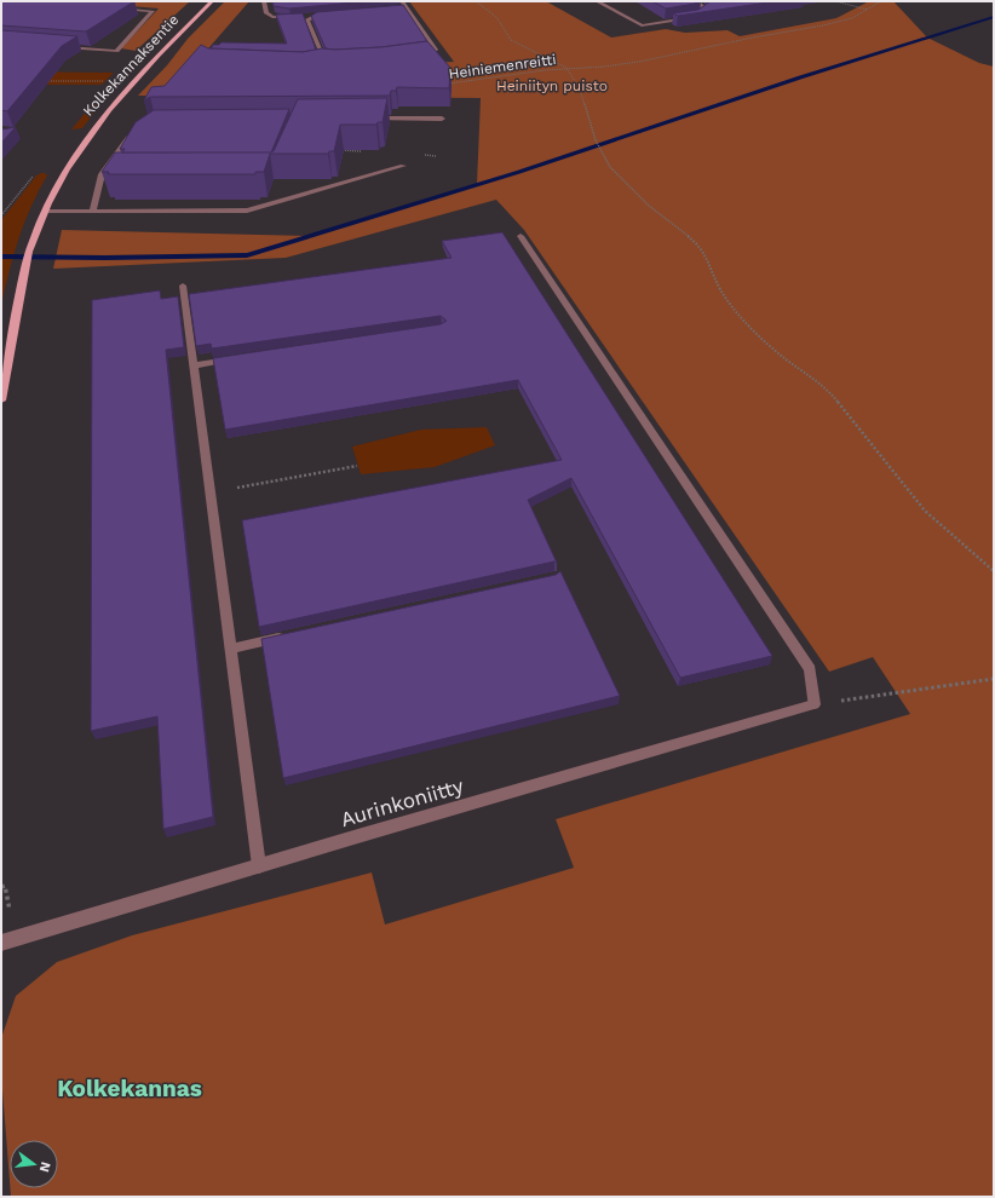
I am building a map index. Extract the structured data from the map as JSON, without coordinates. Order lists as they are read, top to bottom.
{
  "streets": {
    "main road": ["Kolkekannaksentie"],
    "street": ["Aurinkoniitty"],
    "path": ["Heiniemenreitti"]
  },
  "districts": ["Kolkekannas"],
  "parks": ["Heiniityn puisto"],
  "north": "right"
}
